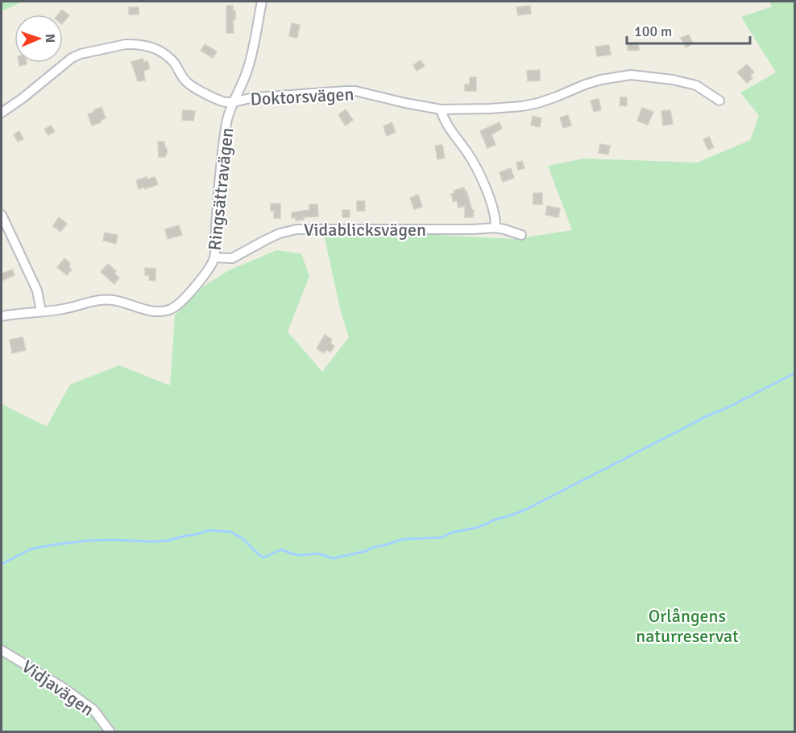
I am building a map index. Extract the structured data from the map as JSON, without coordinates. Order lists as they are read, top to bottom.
{
  "streets": {
    "street": [
      "Doktorsvägen",
      "Ringsättravägen",
      "Vidablicksvägen",
      "Vidjavägen"
    ]
  },
  "crossings": [
    ["Doktorsvägen", "Ringsättravägen"],
    ["Ringsättravägen", "Vidablicksvägen"]
  ],
  "parks": ["Orlångens naturreservat"],
  "scale_bar": "100 m",
  "north": "right"
}
